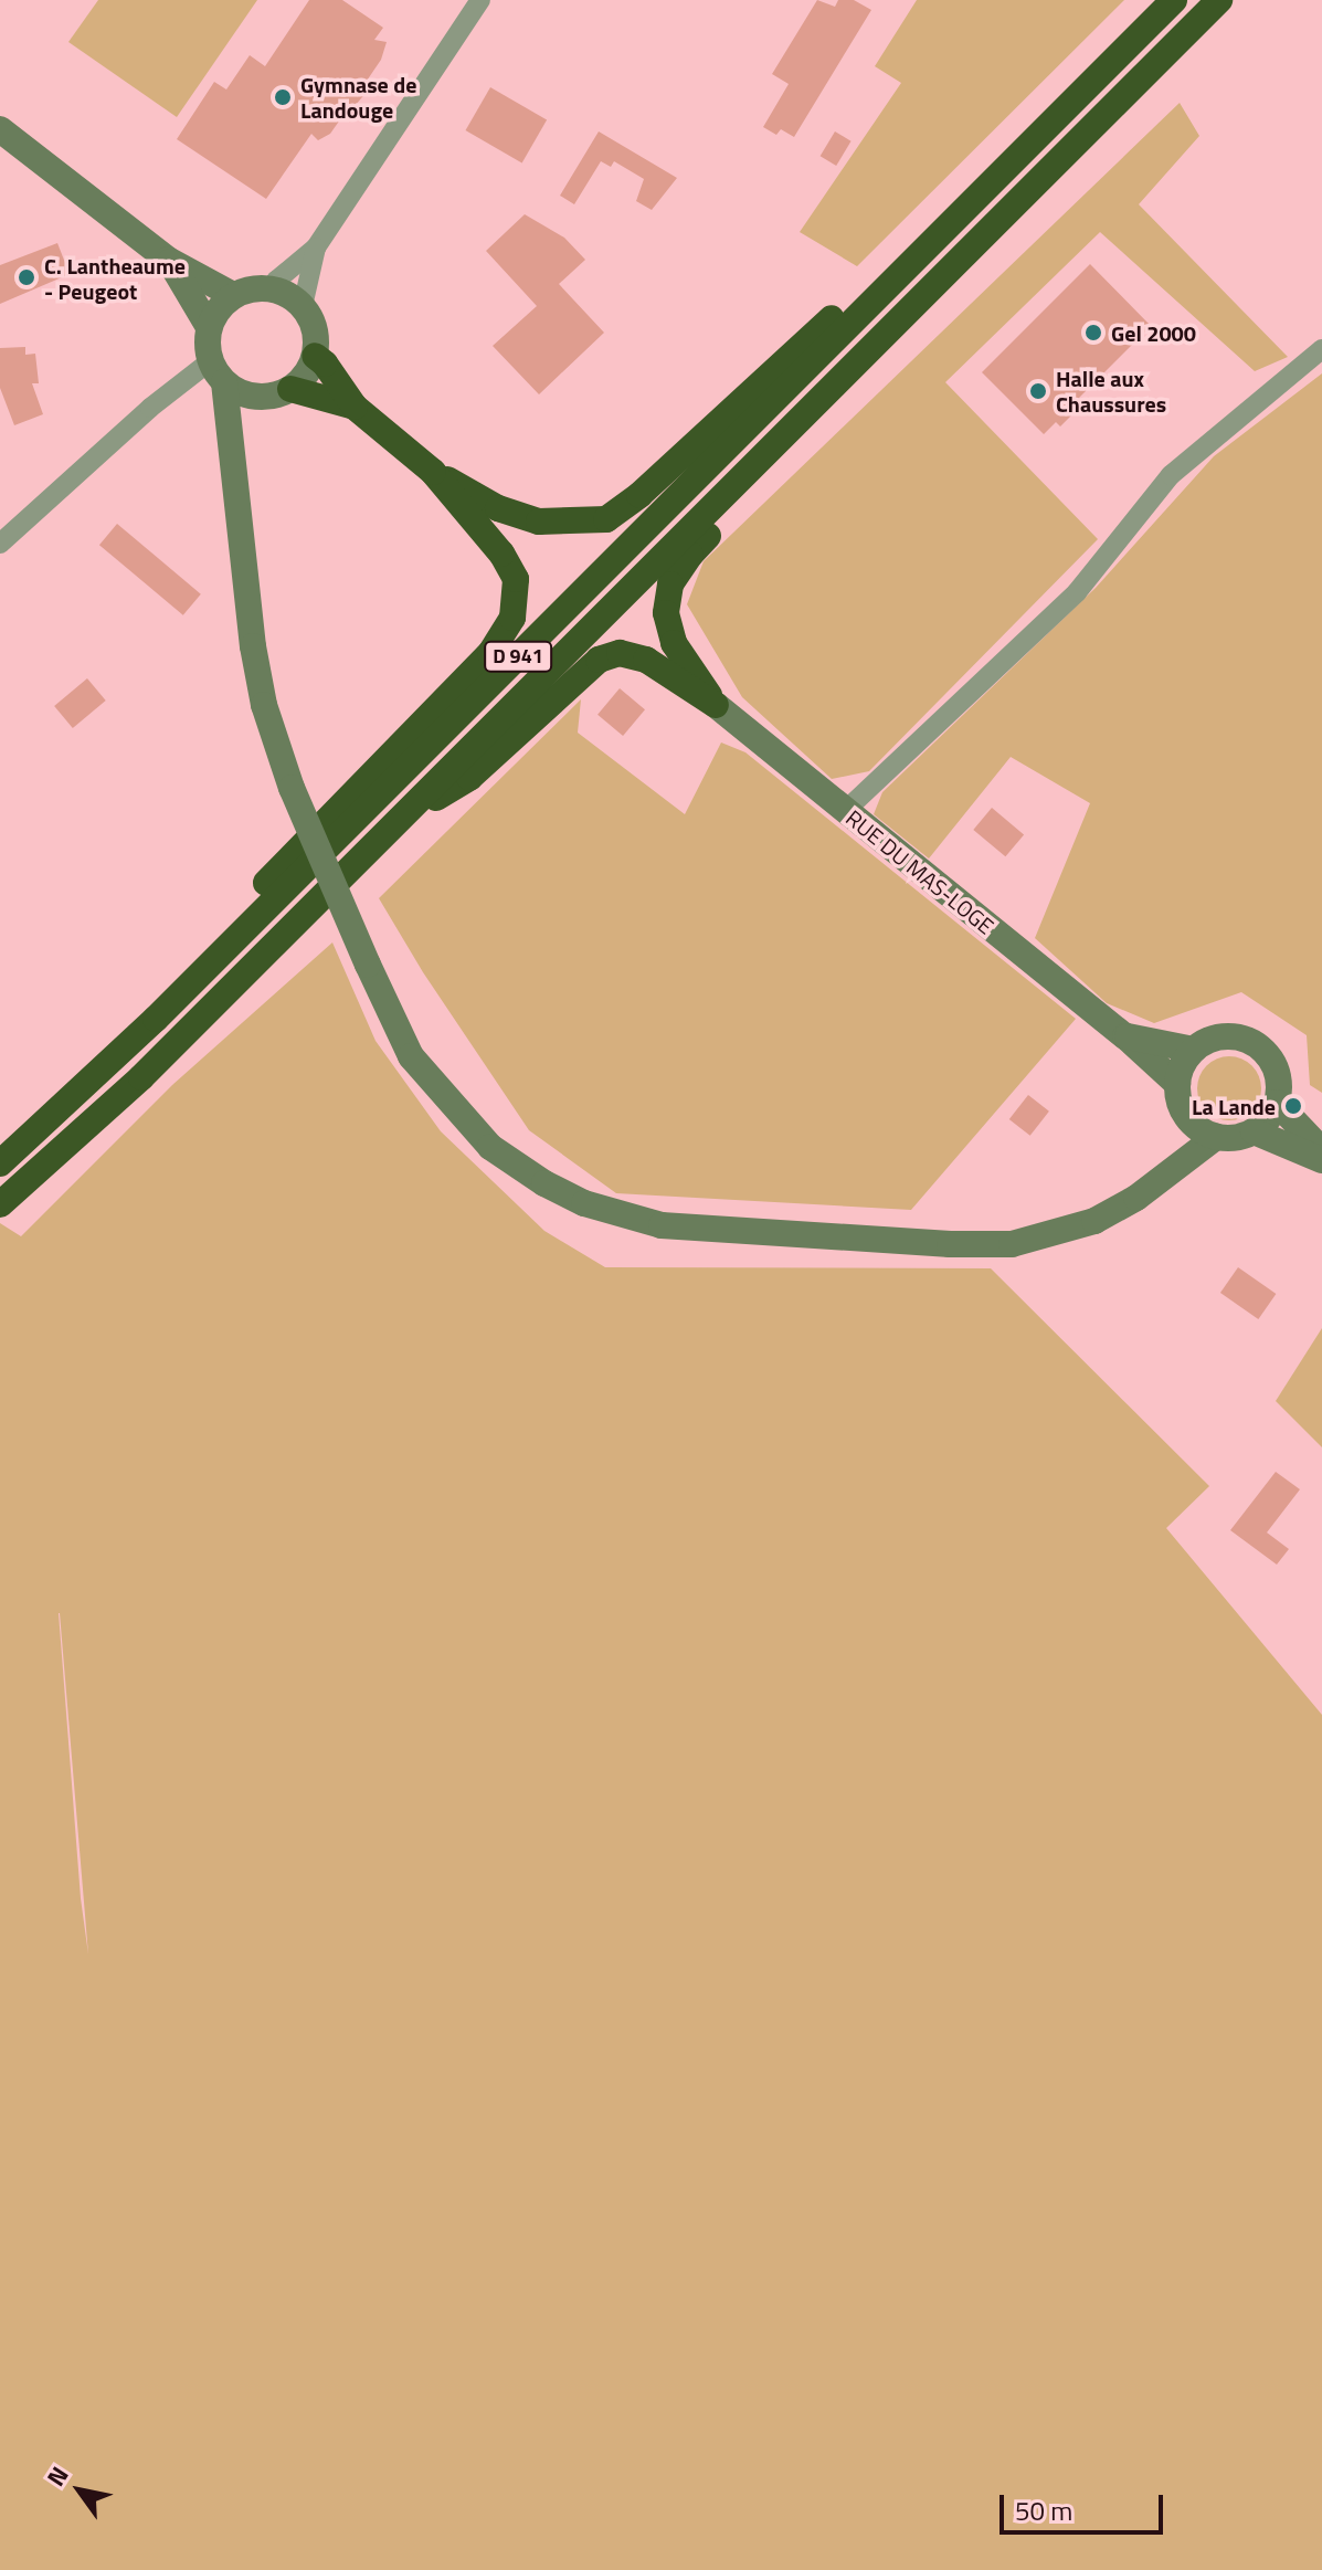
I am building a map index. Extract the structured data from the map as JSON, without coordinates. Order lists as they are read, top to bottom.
{
  "streets": {
    "highway": ["D 941"],
    "main road": ["RUE DU MAS-LOGE"]
  },
  "places": [
    "Gymnase de Landouge",
    "C. Lantheaume - Peugeot",
    "Gel 2000",
    "Halle aux Chaussures",
    "La Lande"
  ],
  "scale_bar": "50 m",
  "north": "top left"
}
